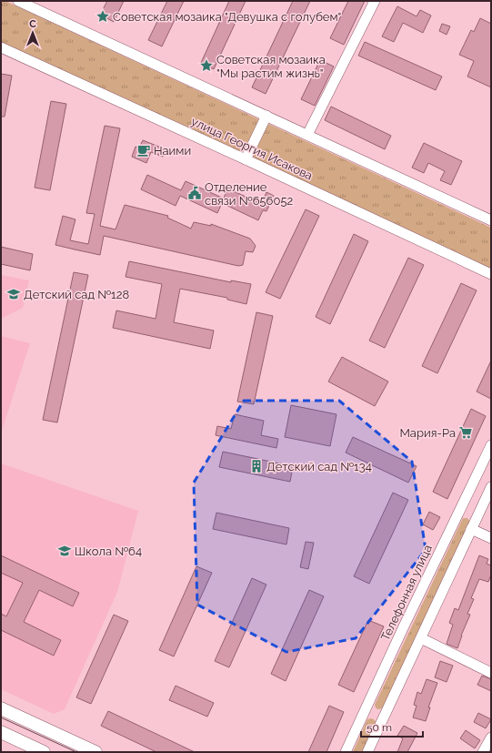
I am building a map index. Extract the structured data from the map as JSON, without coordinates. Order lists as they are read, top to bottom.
{
  "streets": {
    "street": ["улица Георгия Исакова", "Телефонная улица"]
  },
  "places": {
    "place": ["Советская мозаика \"Девушка с голубем\"", "Советская мозаика \"Мы растим жизнь\""],
    "cafe": ["Наими"],
    "public building": ["Отделение связи №656052"],
    "school or university": ["Детский сад №128", "Школа №64"],
    "supermarket": ["Мария-Ра"],
    "building": ["Детский сад №134"]
  },
  "scale_bar": "50 m",
  "north": "top"
}
